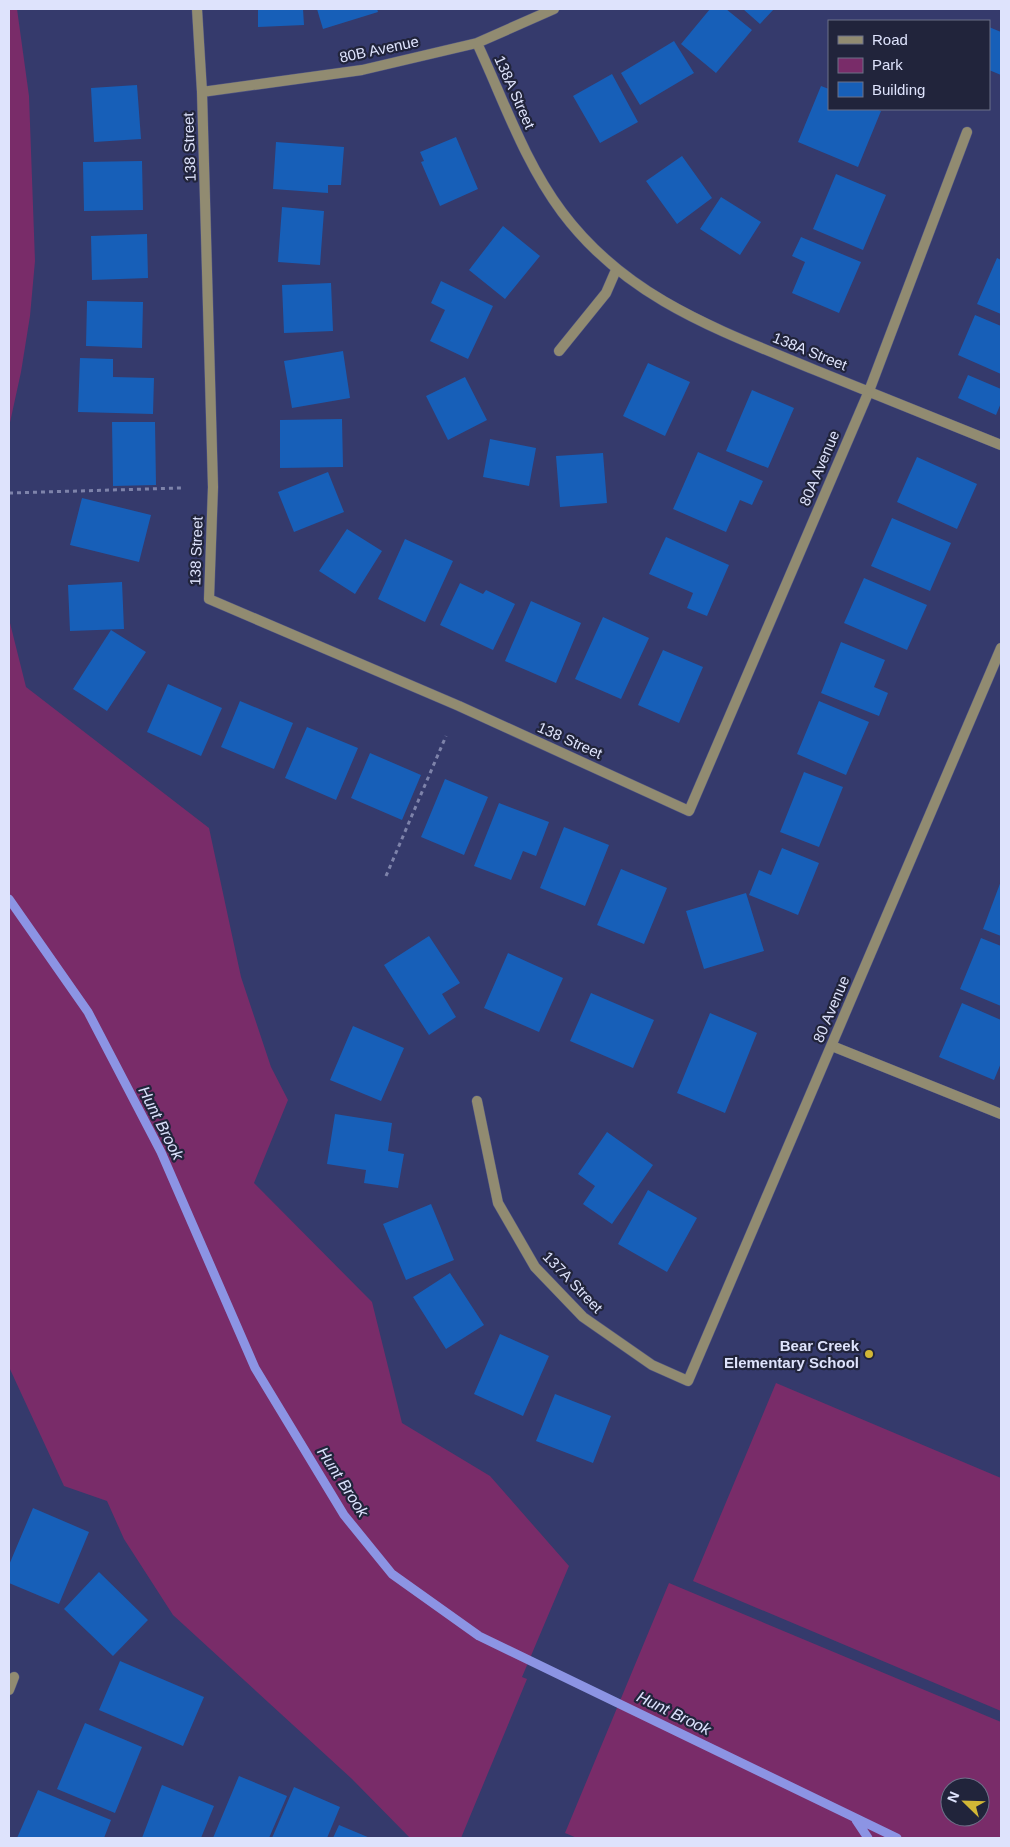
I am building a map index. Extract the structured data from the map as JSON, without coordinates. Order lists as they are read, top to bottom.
{
  "streets": {
    "street": [
      "80B Avenue",
      "138A Street",
      "138 Street",
      "80A Avenue",
      "80 Avenue",
      "137A Street"
    ]
  },
  "crossings": [
    ["80B Avenue", "138A Street"],
    ["80B Avenue", "138 Street"],
    ["138A Street", "80A Avenue"],
    ["138 Street", "80A Avenue"],
    ["80 Avenue", "137A Street"]
  ],
  "water": ["Hunt Brook"],
  "places": ["Bear Creek Elementary School"],
  "legend": ["Road", "Park", "Building"],
  "north": "top left"
}
